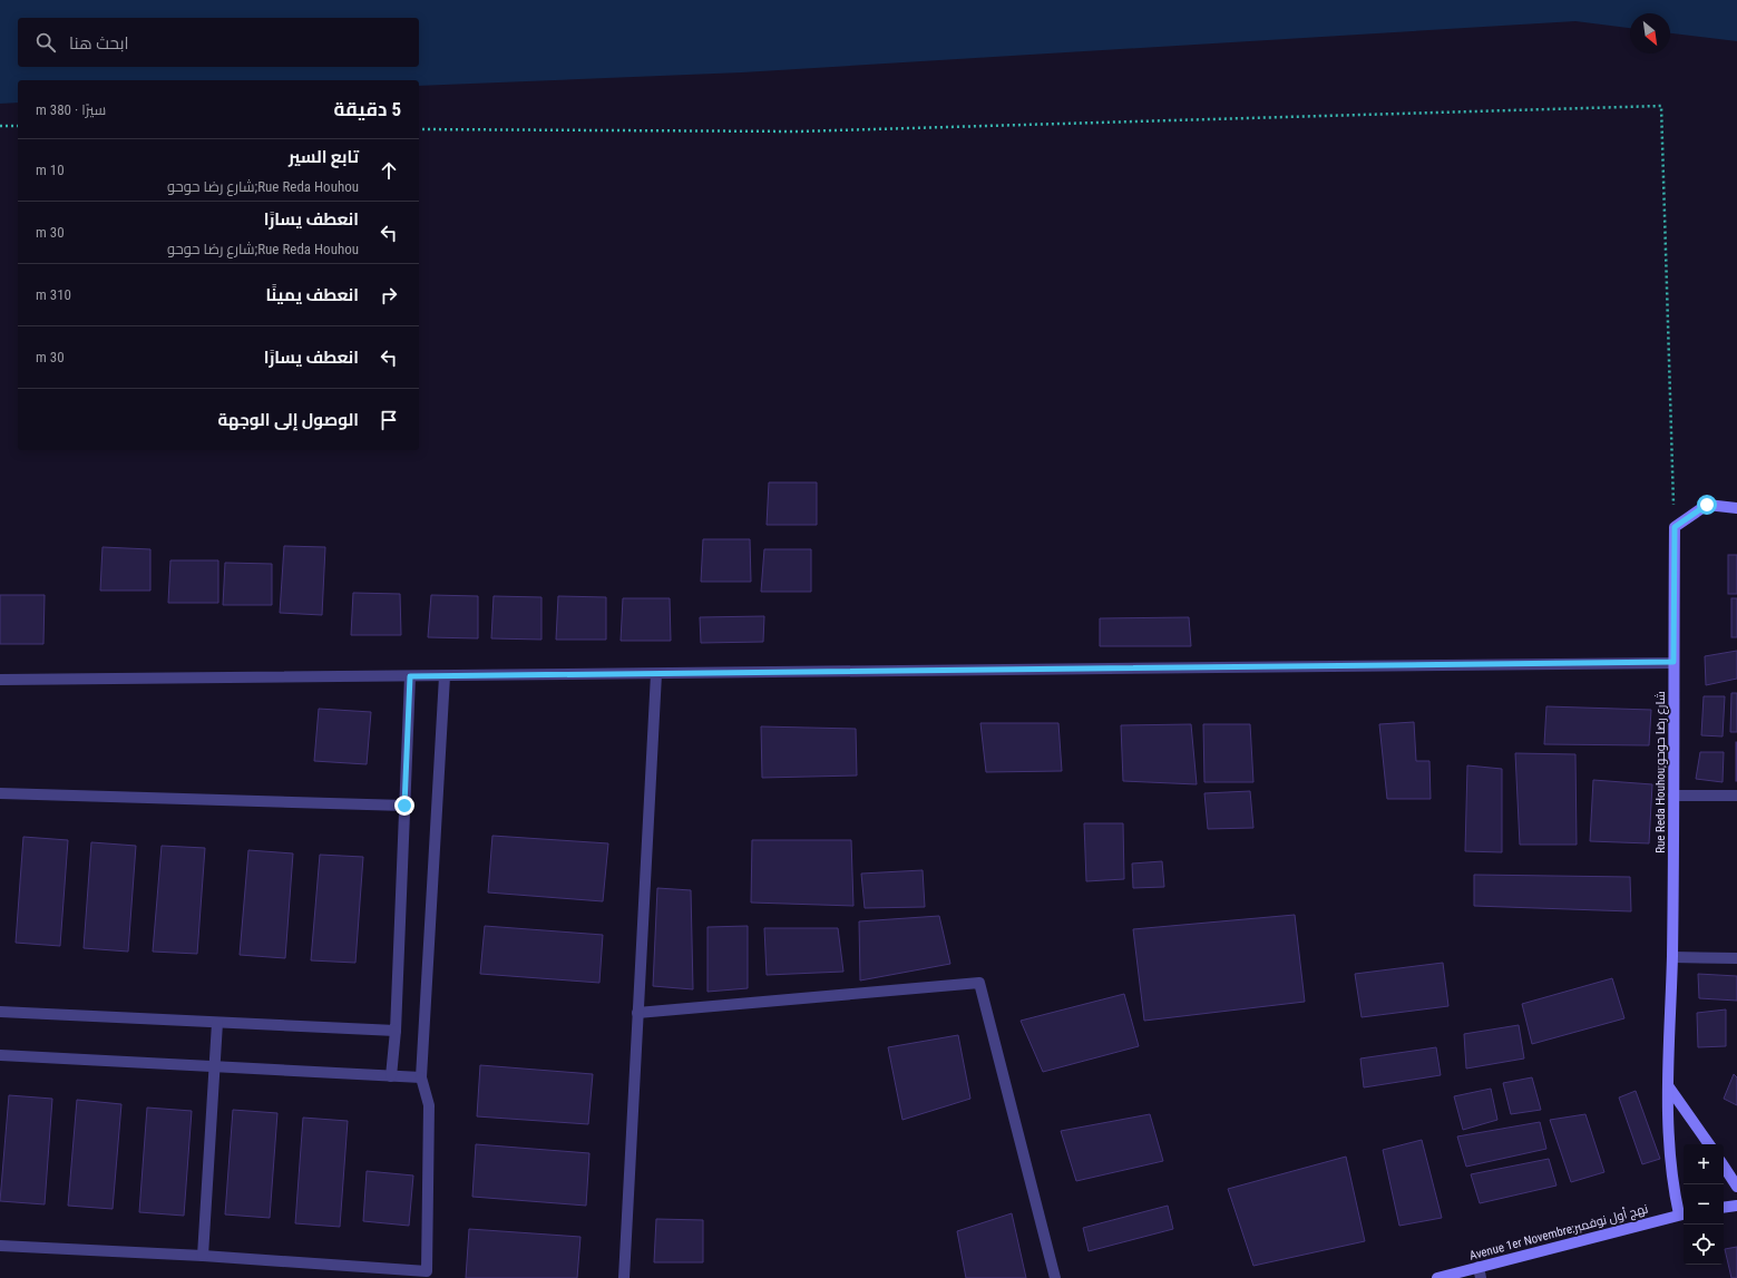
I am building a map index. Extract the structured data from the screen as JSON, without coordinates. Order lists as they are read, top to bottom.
{
  "streets": {
    "street": ["Rue Reda Houhou;شارع رضا حوحو", "Avenue 1er Novembre;نهج أول نوفمبر"]
  },
  "crossings": [
    ["Rue Reda Houhou;شارع رضا حوحو", "Avenue 1er Novembre;نهج أول نوفمبر"]
  ],
  "north": "bottom right",
  "page": {
    "search": "ابحث هنا",
    "heading": ["5 دقيقة", "سيرًا · 380 m"],
    "list": [
      ["تابع السير", "Rue Reda Houhou;شارع رضا حوحو", "10 m"],
      ["انعطف يسارًا", "Rue Reda Houhou;شارع رضا حوحو", "30 m"],
      ["انعطف يمينًا", "310 m"],
      ["انعطف يسارًا", "30 m"],
      "الوصول إلى الوجهة"
    ],
    "map_buttons": ["+", "−"]
  }
}
